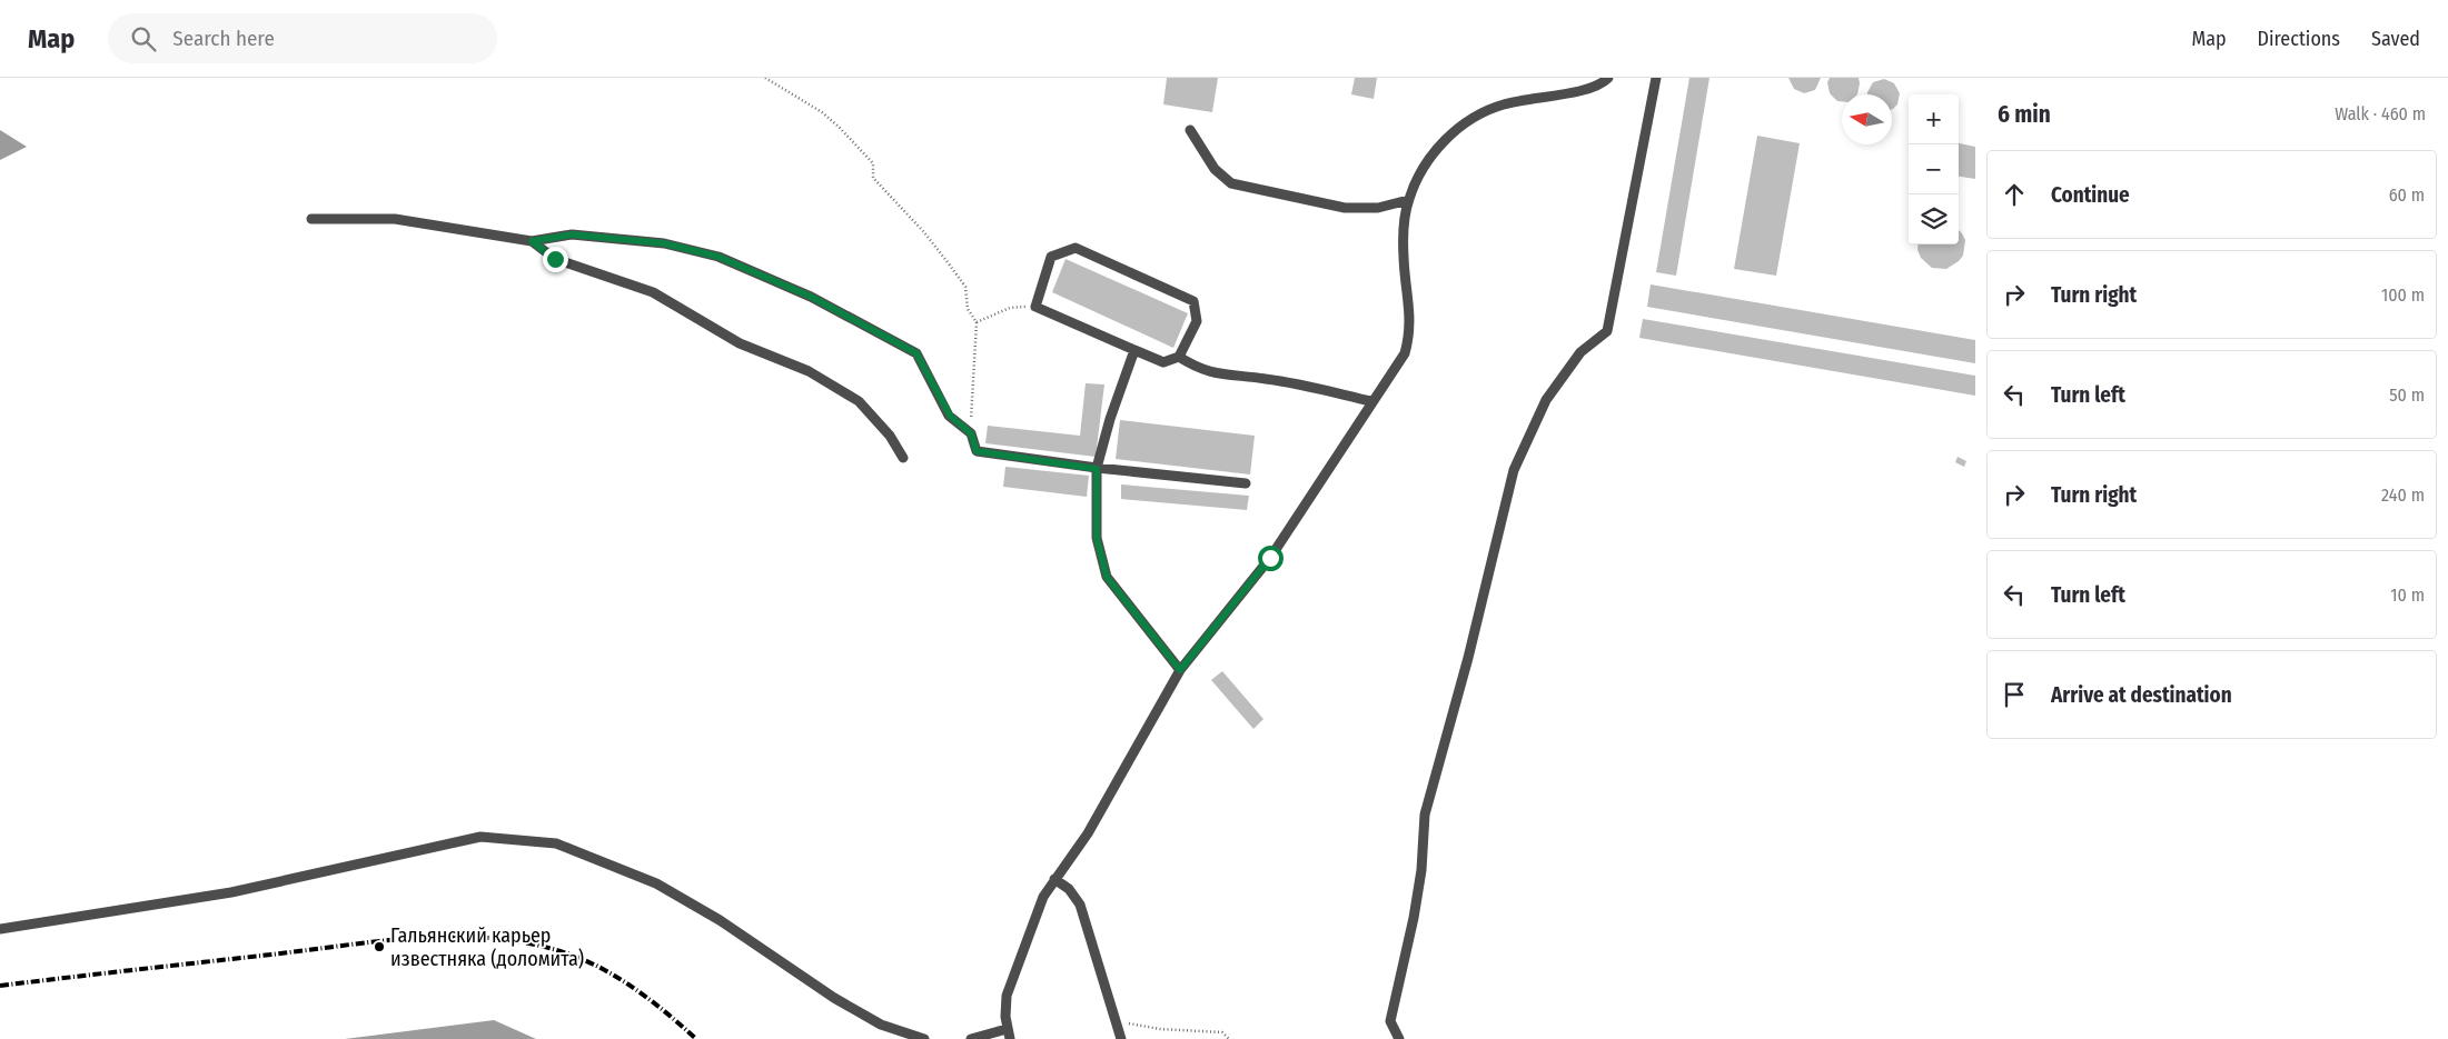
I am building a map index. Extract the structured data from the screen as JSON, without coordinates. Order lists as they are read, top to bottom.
{
  "places": ["Гальянский карьер известняка (доломита)"],
  "north": "left",
  "page": {
    "header": "Map",
    "search": "Search here",
    "nav": ["Map", "Directions", "Saved"],
    "heading": ["6 min", "Walk · 460 m"],
    "map_buttons": ["+", "−"],
    "list": [
      ["Continue", "60 m"],
      ["Turn right", "100 m"],
      ["Turn left", "50 m"],
      ["Turn right", "240 m"],
      ["Turn left", "10 m"],
      "Arrive at destination"
    ]
  }
}
